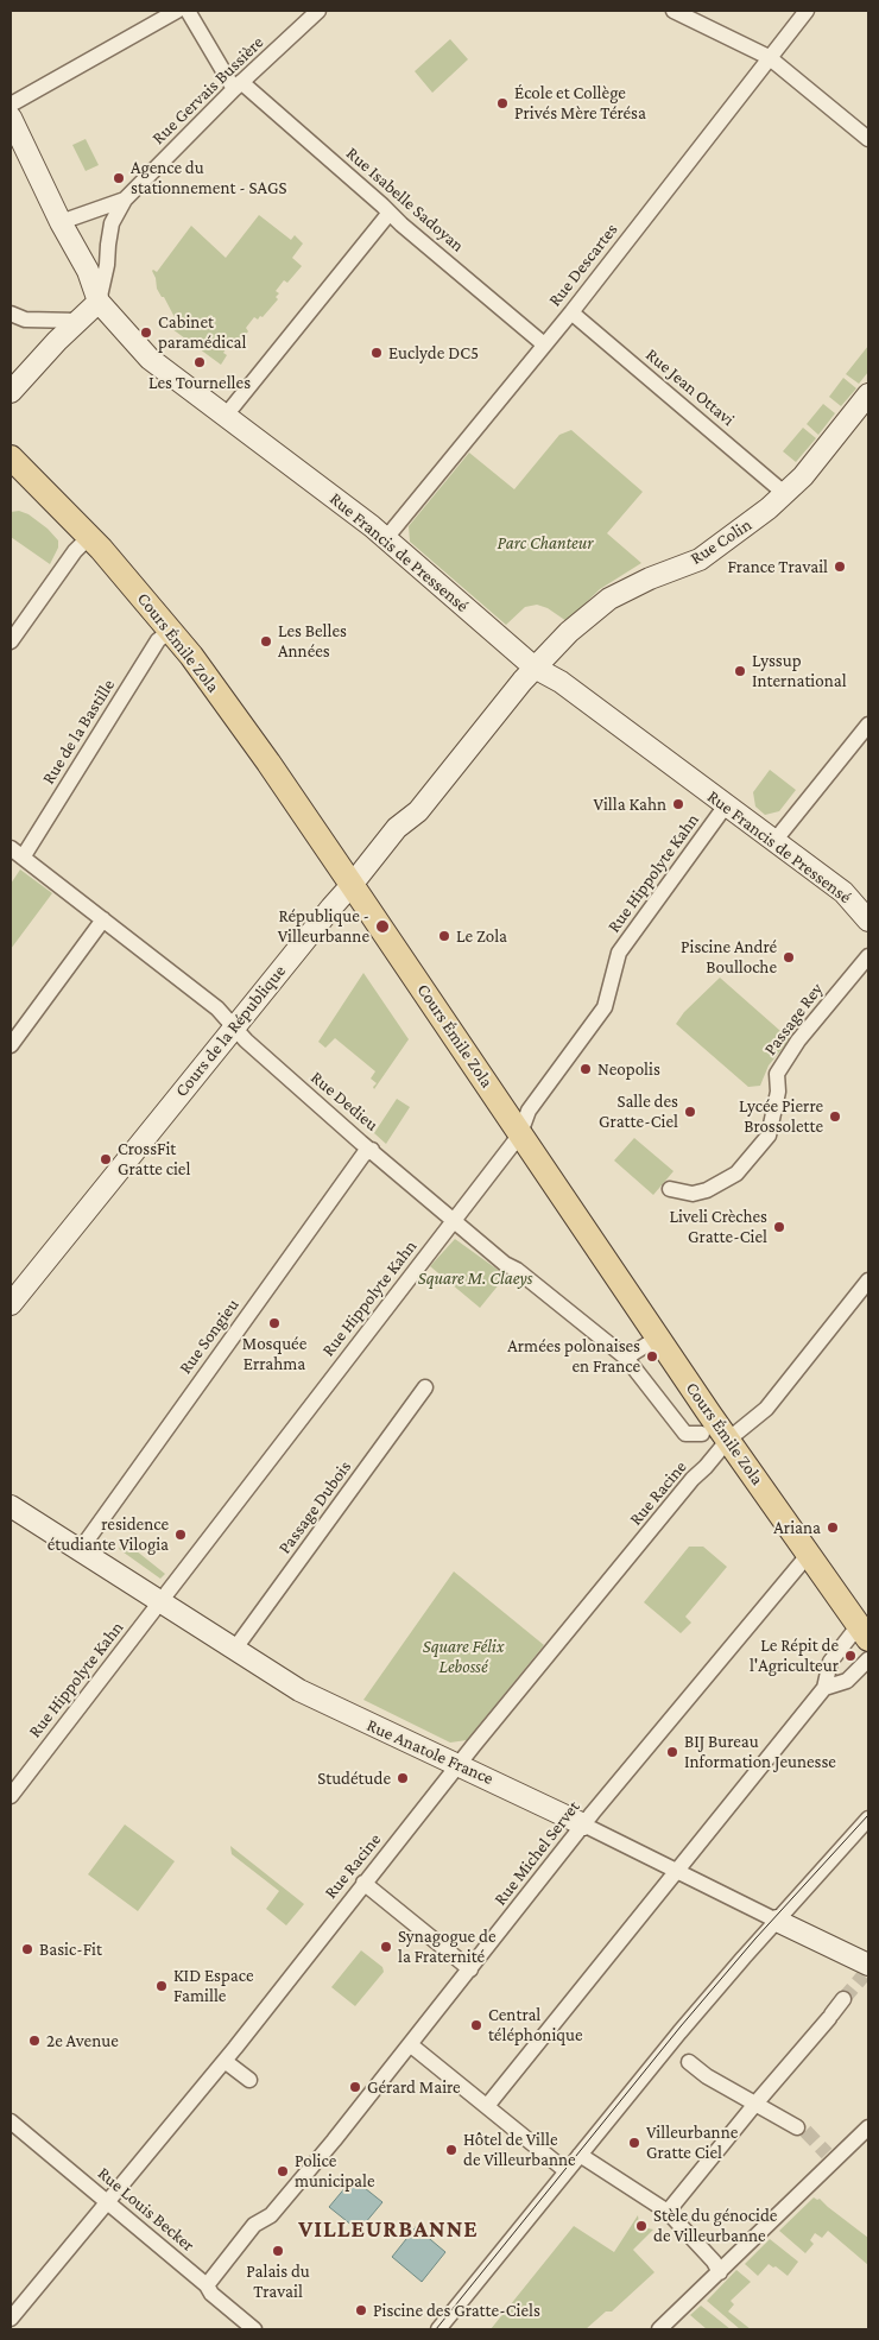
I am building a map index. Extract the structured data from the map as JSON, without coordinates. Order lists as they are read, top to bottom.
{
  "streets": {
    "main road": ["Cours Émile Zola"],
    "street": [
      "Rue Gervais Bussière",
      "Rue Isabelle Sadoyan",
      "Rue Descartes",
      "Rue Jean Ottavi",
      "Rue Colin",
      "Rue Francis de Pressensé",
      "Rue de la Bastille",
      "Rue Hippolyte Kahn",
      "Passage Rey",
      "Cours de la République",
      "Rue Dedieu",
      "Rue Songieu",
      "Rue Racine",
      "Passage Dubois",
      "Rue Anatole France",
      "Rue Michel Servet",
      "Rue Louis Becker"
    ]
  },
  "crossings": [
    ["Rue Gervais Bussière", "Rue Isabelle Sadoyan"],
    ["Rue Gervais Bussière", "Rue Francis de Pressensé"],
    ["Rue Isabelle Sadoyan", "Rue Descartes"],
    ["Rue Descartes", "Rue Jean Ottavi"],
    ["Rue Descartes", "Rue Francis de Pressensé"],
    ["Rue Jean Ottavi", "Rue Colin"],
    ["Rue Colin", "Rue Francis de Pressensé"],
    ["Rue Colin", "Cours de la République"],
    ["Rue Francis de Pressensé", "Rue Hippolyte Kahn"],
    ["Rue Francis de Pressensé", "Cours de la République"],
    ["Cours Émile Zola", "Rue de la Bastille"],
    ["Cours Émile Zola", "Rue Hippolyte Kahn"],
    ["Cours Émile Zola", "Cours de la République"],
    ["Cours Émile Zola", "Rue Racine"],
    ["Cours Émile Zola", "Rue Michel Servet"],
    ["Rue de la Bastille", "Rue Dedieu"],
    ["Rue Hippolyte Kahn", "Rue Dedieu"],
    ["Rue Hippolyte Kahn", "Rue Anatole France"],
    ["Cours de la République", "Rue Dedieu"],
    ["Rue Dedieu", "Rue Songieu"],
    ["Rue Songieu", "Rue Anatole France"],
    ["Rue Racine", "Rue Anatole France"],
    ["Rue Racine", "Rue Louis Becker"],
    ["Passage Dubois", "Rue Anatole France"],
    ["Rue Anatole France", "Rue Michel Servet"],
    ["Rue Michel Servet", "Rue Louis Becker"]
  ],
  "districts": ["VILLEURBANNE"],
  "parks": ["Parc Chanteur", "Square M. Claeys", "Square Félix Lebossé"],
  "places": [
    "École et Collège Privés Mère Térésa",
    "Agence du stationnement - SAGS",
    "Cabinet paramédical",
    "Euclyde DC5",
    "Les Tournelles",
    "France Travail",
    "Les Belles Années",
    "Lyssup International",
    "Villa Kahn",
    "République - Villeurbanne",
    "Le Zola",
    "Piscine André Boulloche",
    "Neopolis",
    "Salle des Gratte-Ciel",
    "Lycée Pierre Brossolette",
    "CrossFit Gratte ciel",
    "Liveli Crèches Gratte-Ciel",
    "Mosquée Errahma",
    "Armées polonaises en France",
    "Ariana",
    "residence étudiante Vilogia",
    "Le Répit de l'Agriculteur",
    "BIJ Bureau Information Jeunesse",
    "Studétude",
    "Synagogue de la Fraternité",
    "Basic-Fit",
    "KID Espace Famille",
    "Central téléphonique",
    "2e Avenue",
    "Gérard Maire",
    "Villeurbanne Gratte Ciel",
    "Hôtel de Ville de Villeurbanne",
    "Police municipale",
    "Stèle du génocide de Villeurbanne",
    "Palais du Travail",
    "Piscine des Gratte-Ciels"
  ]
}
